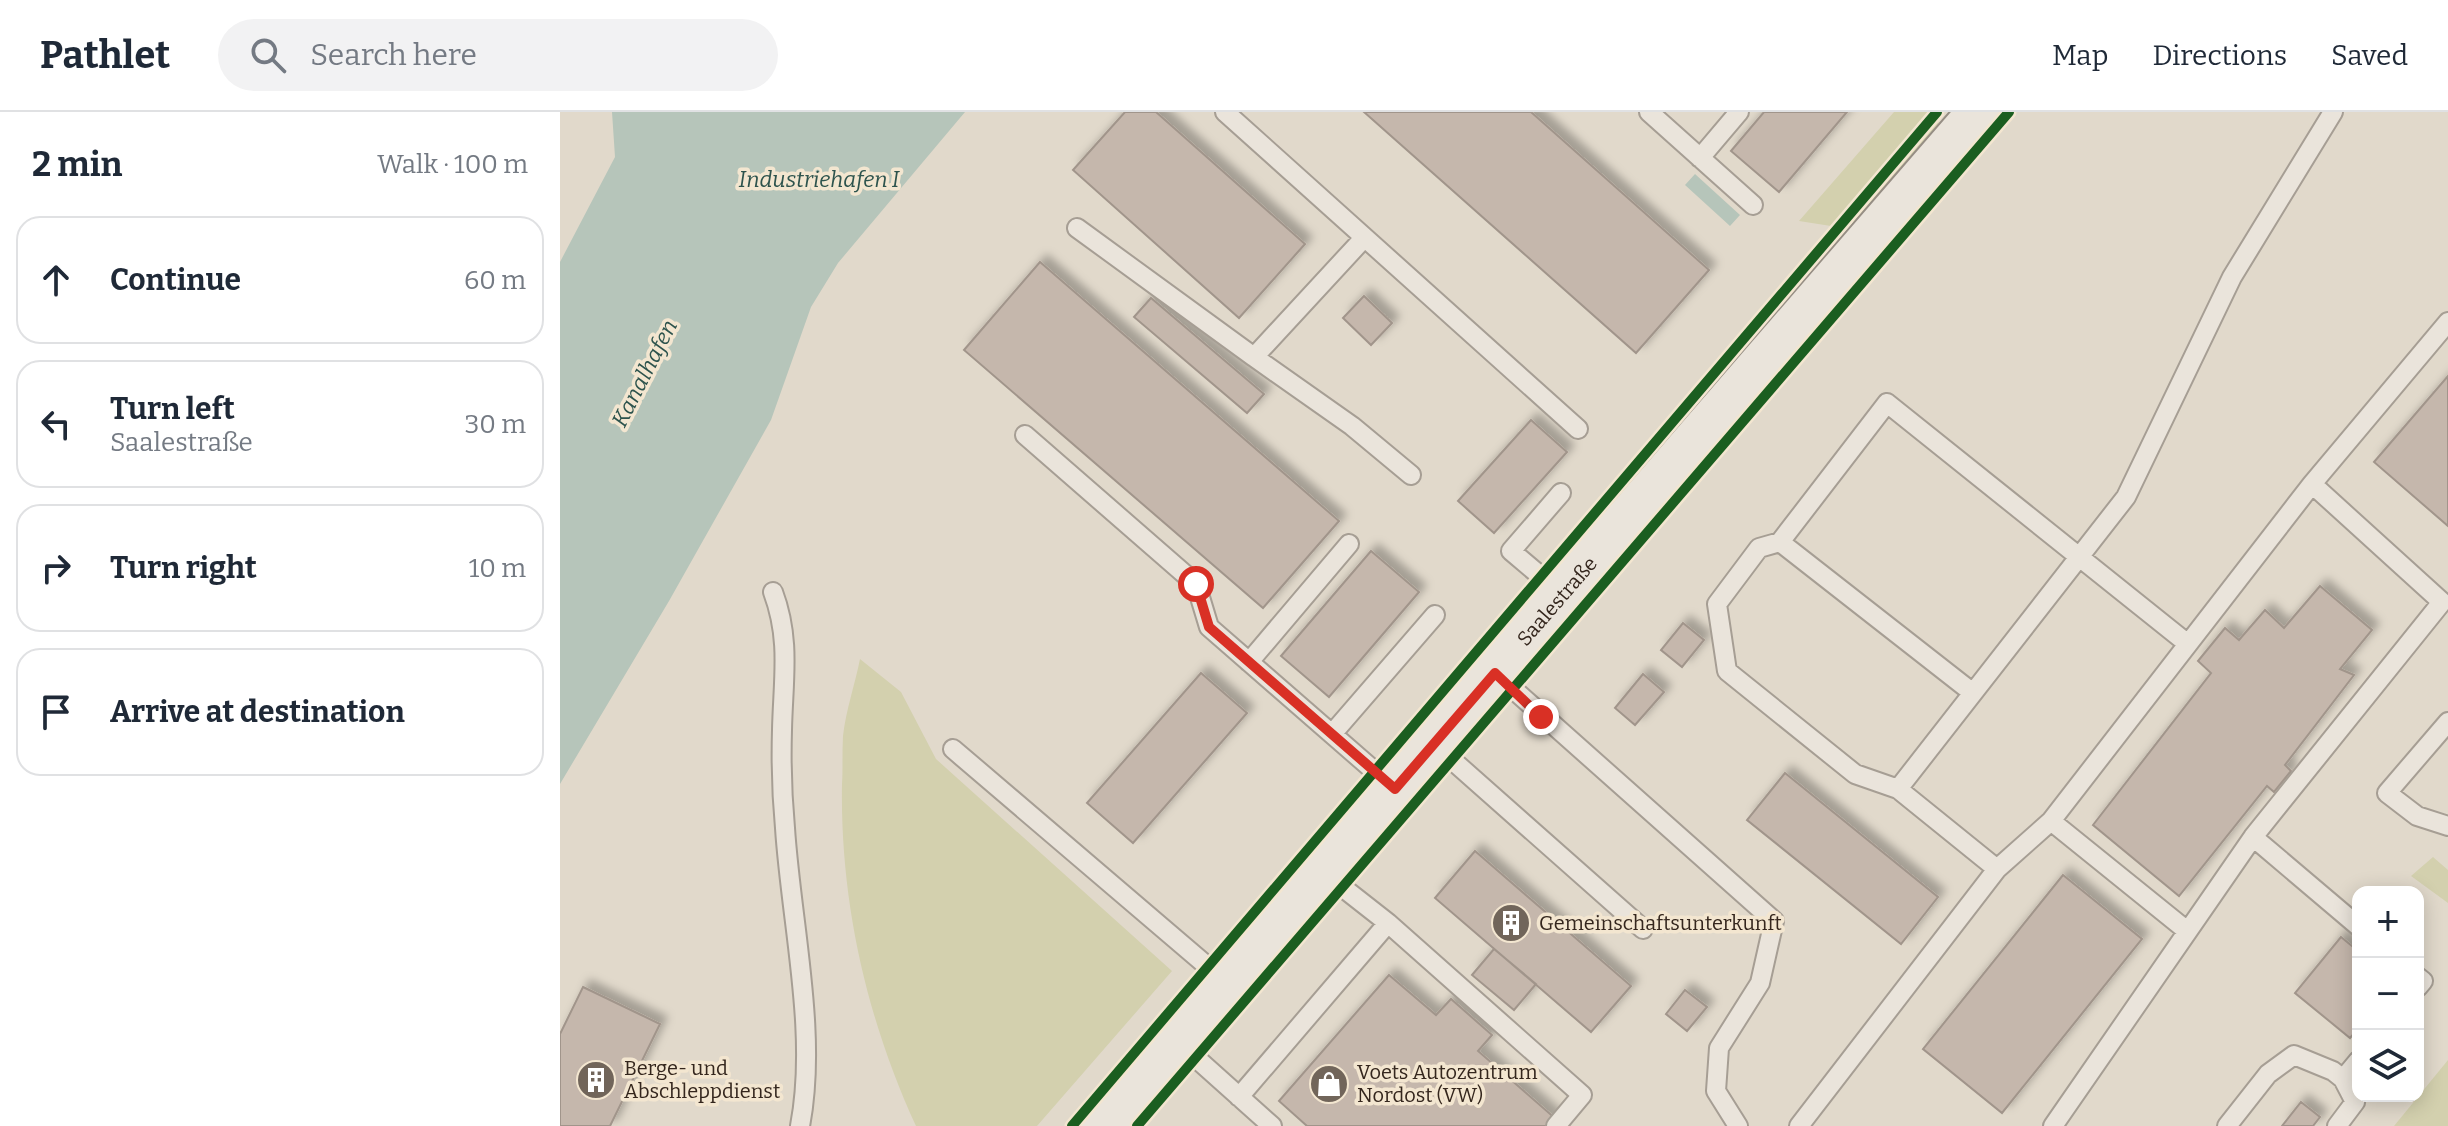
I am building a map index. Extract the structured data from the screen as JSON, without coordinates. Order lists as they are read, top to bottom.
{
  "streets": {
    "main road": ["Saalestraße"]
  },
  "water": ["Industriehafen I", "Kanalhafen"],
  "places": {
    "building": ["Gemeinschaftsunterkunft", "Berge- und Abschleppdienst"],
    "shop": ["Voets Autozentrum Nordost (VW)"]
  },
  "page": {
    "header": "Pathlet",
    "search": "Search here",
    "nav": ["Map", "Directions", "Saved"],
    "heading": ["2 min", "Walk · 100 m"],
    "list": [
      ["Continue", "60 m"],
      ["Turn left", "Saalestraße", "30 m"],
      ["Turn right", "10 m"],
      "Arrive at destination"
    ],
    "map_buttons": ["+", "−"]
  }
}
